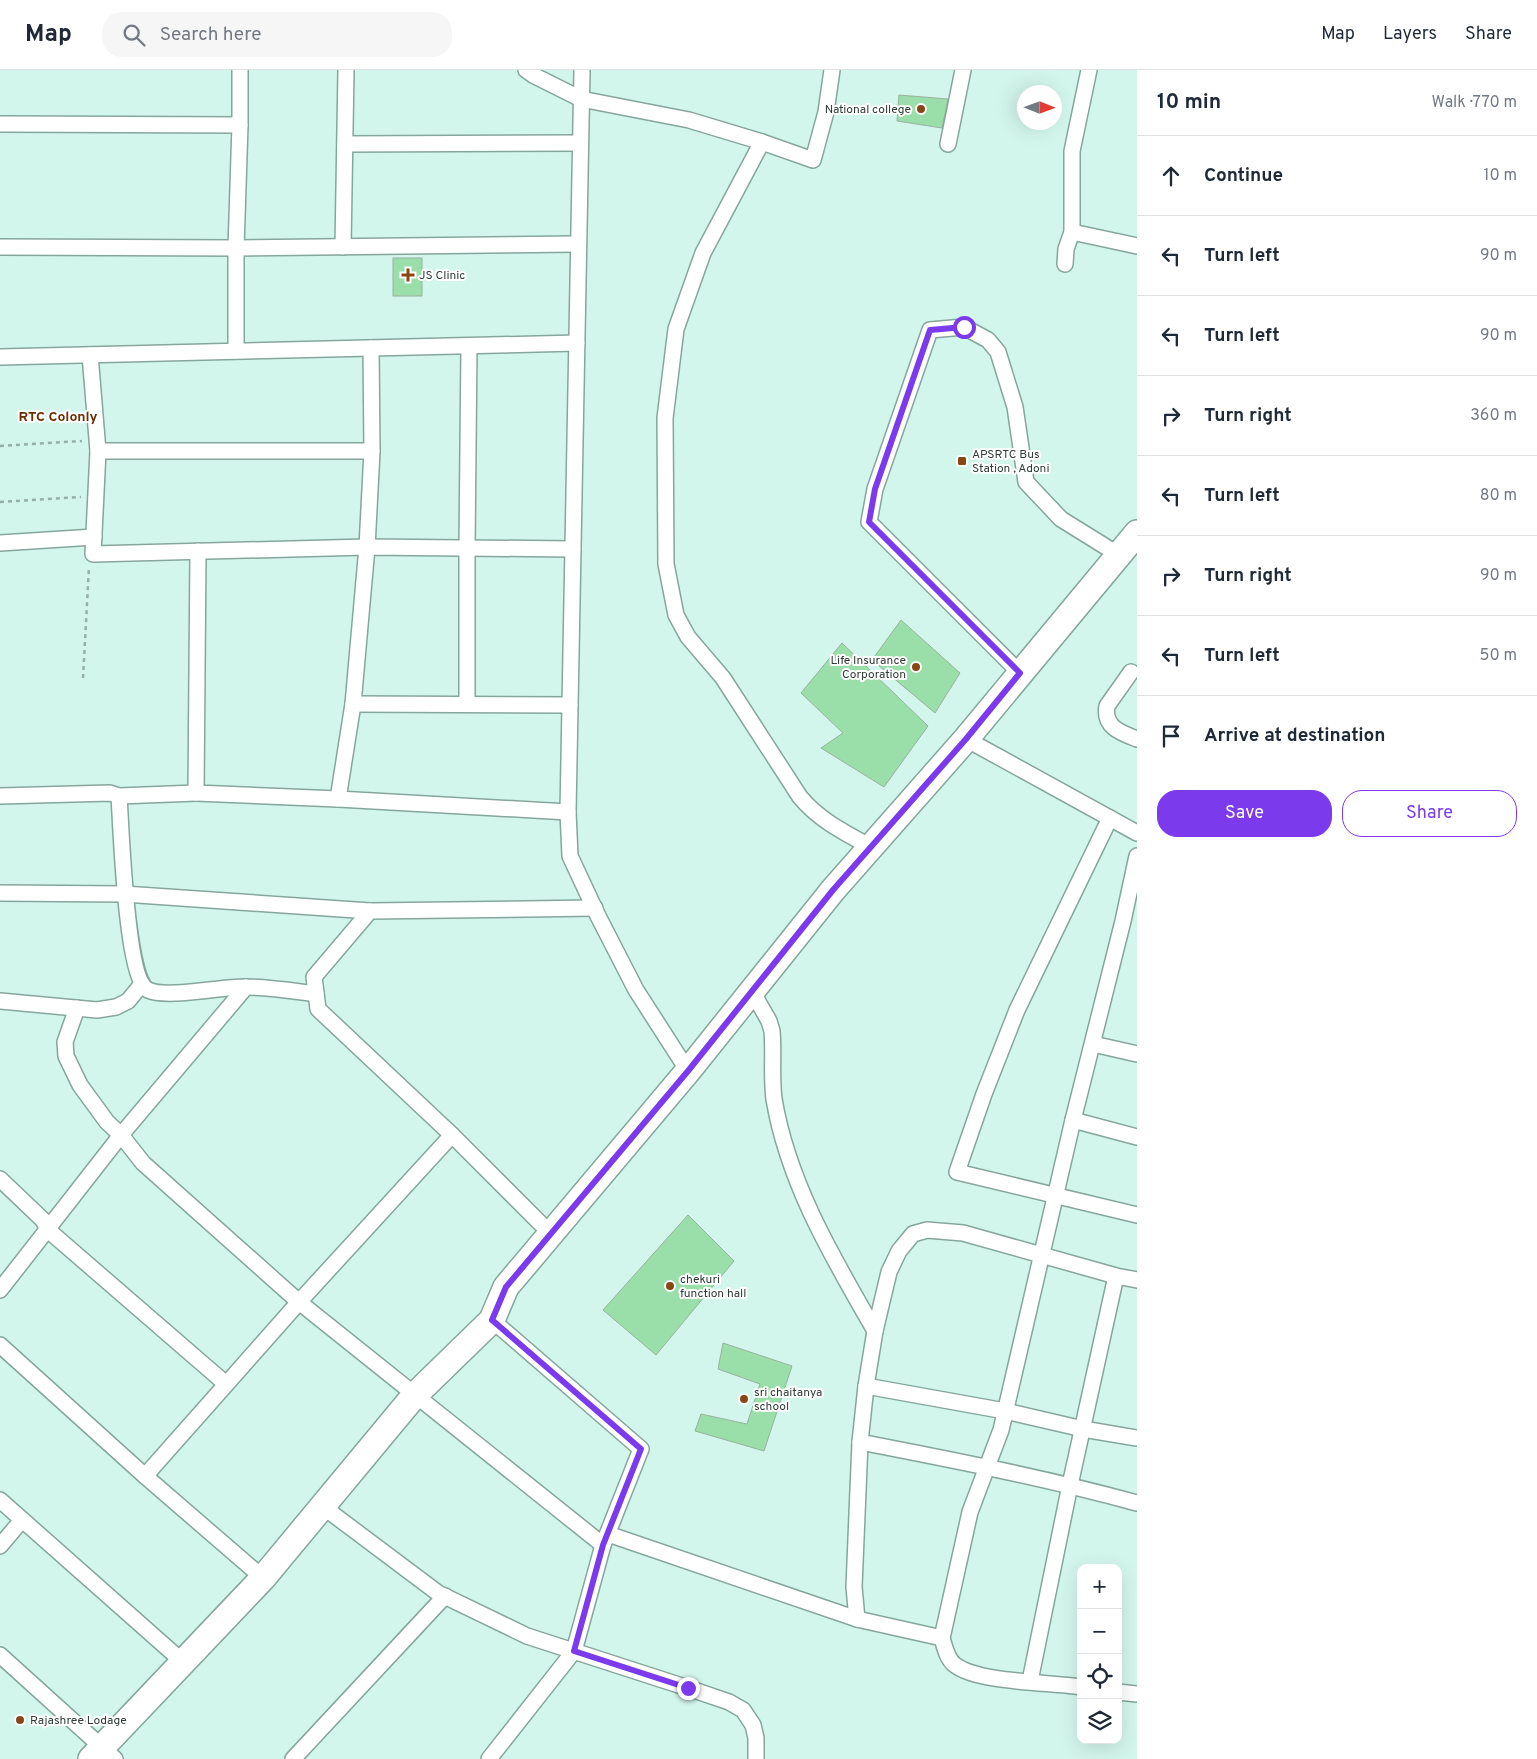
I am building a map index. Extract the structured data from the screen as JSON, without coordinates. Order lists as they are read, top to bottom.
{
  "districts": ["RTC Colonly"],
  "places": {
    "other": [
      "National college",
      "Life Insurance Corporation",
      "chekuri function hall",
      "sri chaitanya school",
      "Rajashree Lodage"
    ],
    "health": ["JS Clinic"],
    "transit": ["APSRTC Bus Station , Adoni"]
  },
  "north": "right",
  "page": {
    "header": "Map",
    "search": "Search here",
    "nav": ["Map", "Layers", "Share"],
    "heading": ["10 min", "Walk · 770 m"],
    "list": [
      ["Continue", "10 m"],
      ["Turn left", "90 m"],
      ["Turn left", "90 m"],
      ["Turn right", "360 m"],
      ["Turn left", "80 m"],
      ["Turn right", "90 m"],
      ["Turn left", "50 m"],
      "Arrive at destination"
    ],
    "buttons": ["Save", "Share"],
    "map_buttons": ["+", "−"]
  }
}
